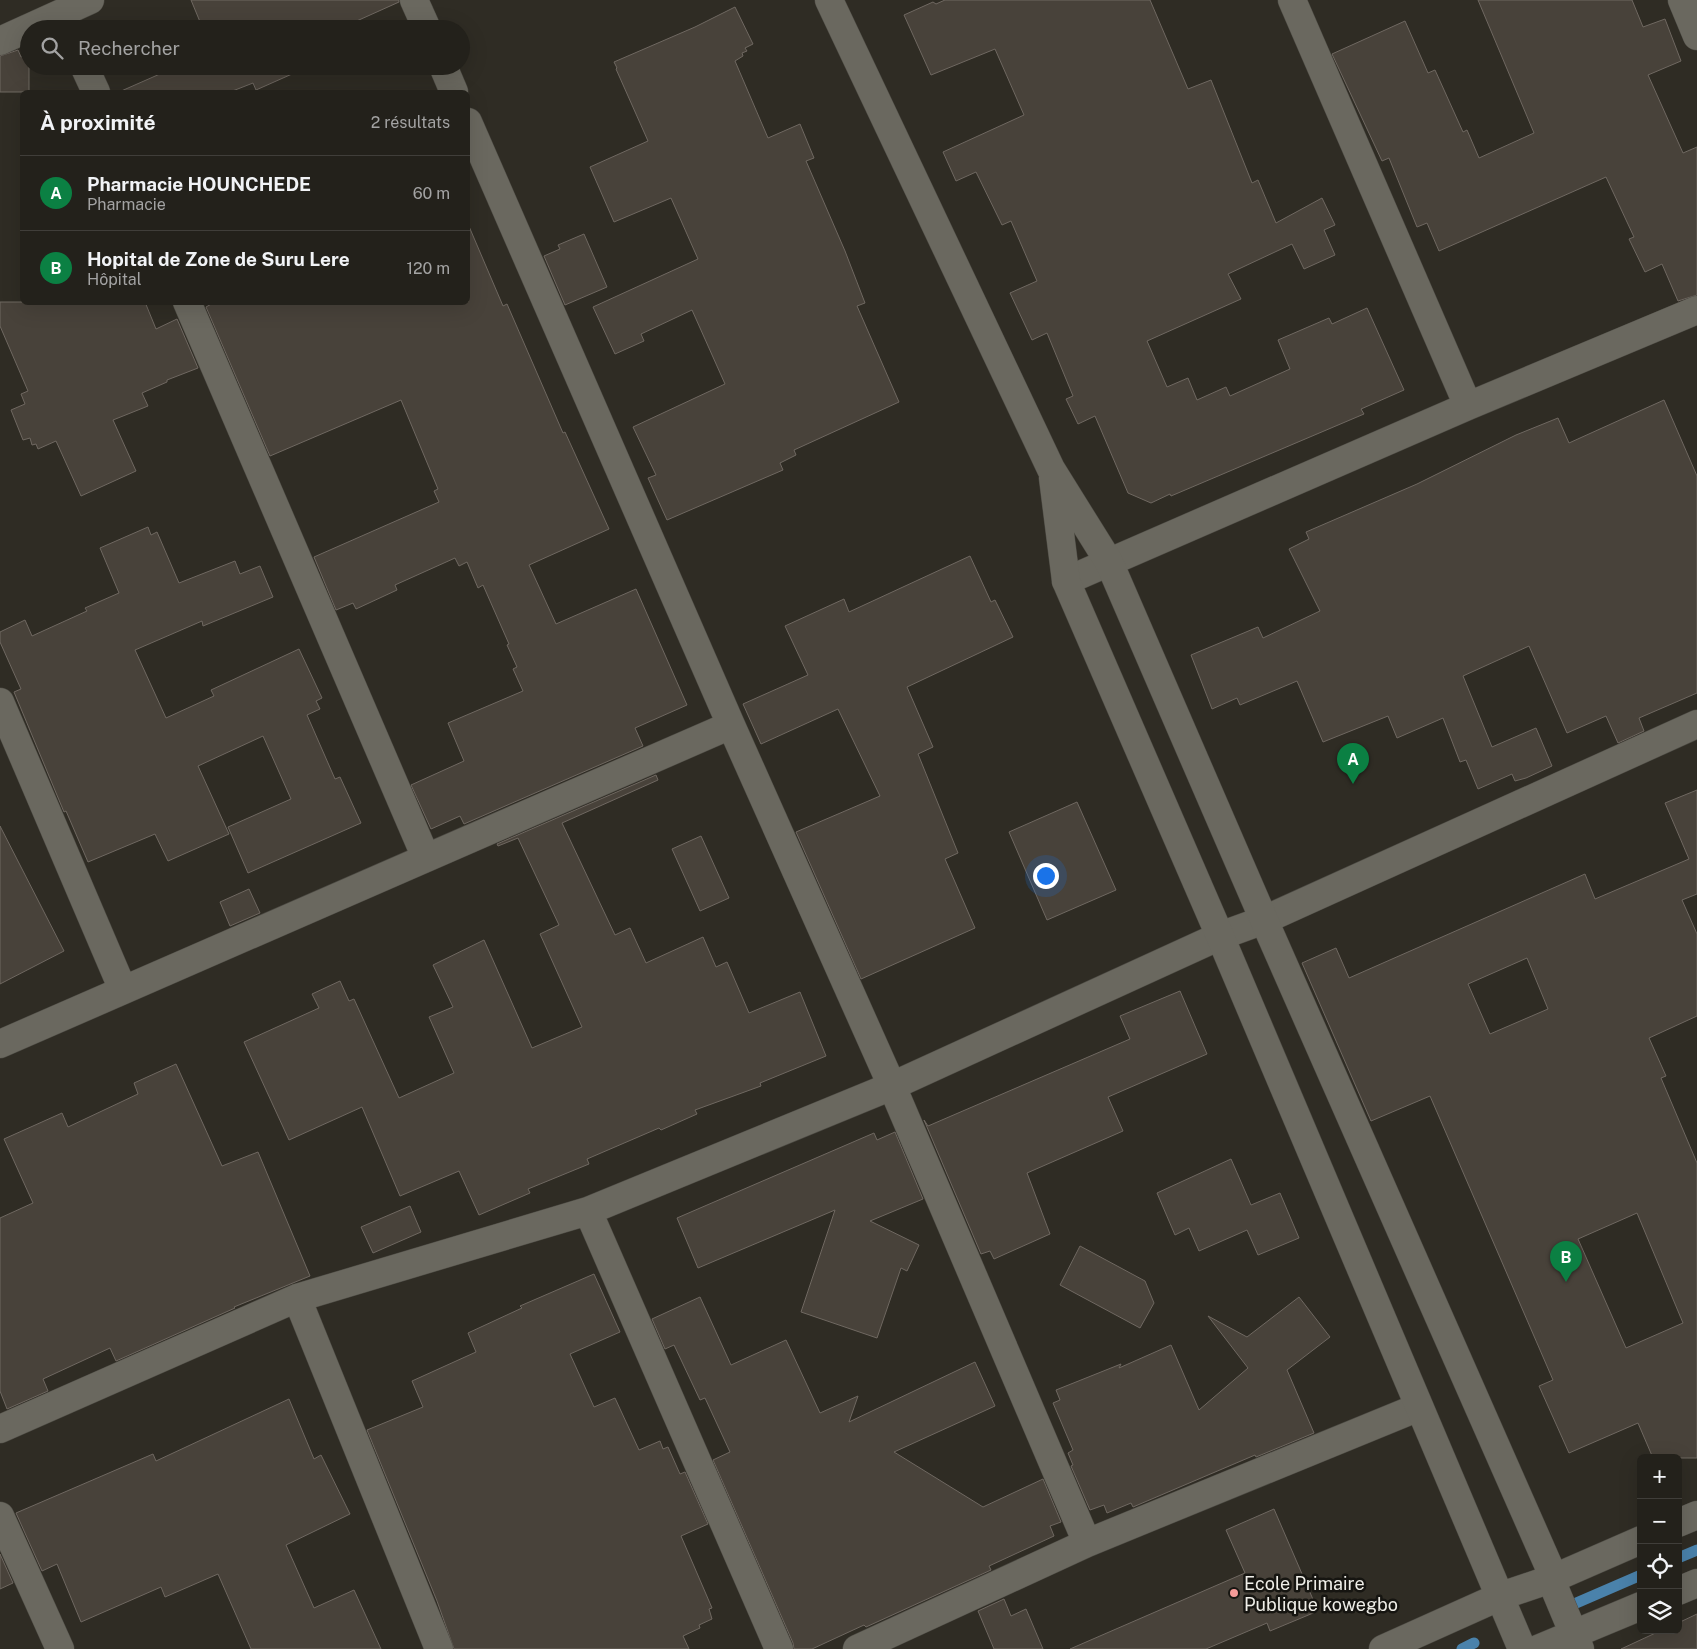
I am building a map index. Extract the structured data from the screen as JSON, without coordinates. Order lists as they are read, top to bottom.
{
  "places": ["Ecole Primaire Publique kowegbo"],
  "page": {
    "search": "Rechercher",
    "heading": ["À proximité", "2 résultats"],
    "list": [
      {
        "mark": "A",
        "name": "Pharmacie HOUNCHEDE",
        "note": "Pharmacie",
        "value": "60 m"
      },
      {
        "mark": "B",
        "name": "Hopital de Zone de Suru Lere",
        "note": "Hôpital",
        "value": "120 m"
      }
    ],
    "pins": ["A", "B"],
    "map_buttons": ["+", "−"]
  }
}
